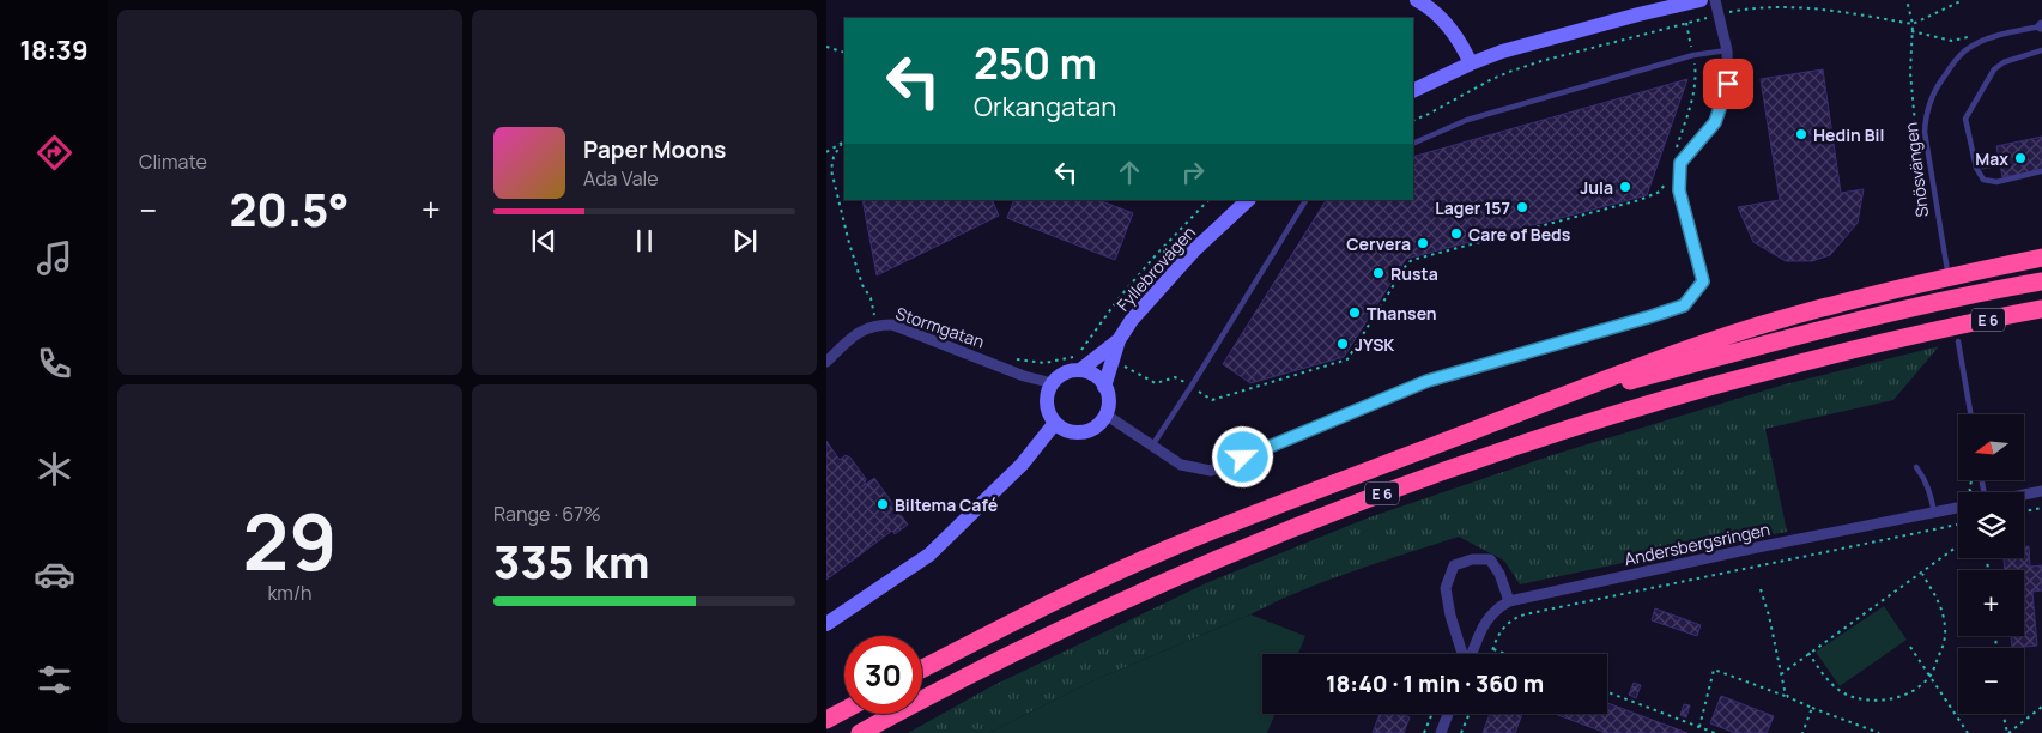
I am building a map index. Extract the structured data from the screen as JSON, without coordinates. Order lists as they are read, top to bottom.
{
  "streets": {
    "highway": ["E 6"],
    "street": ["Fyllebrovägen", "Stormgatan", "Andersbergsringen"],
    "lane": ["Snösvängen"]
  },
  "crossings": [
    ["Fyllebrovägen", "Stormgatan"]
  ],
  "places": [
    "Hedin Bil",
    "Max",
    "Jula",
    "Lager 157",
    "Care of Beds",
    "Cervera",
    "Rusta",
    "Thansen",
    "JYSK",
    "Biltema Café"
  ],
  "north": "left",
  "page": {
    "tabs": "18:39",
    "tile": [
      "Climate",
      ["29", "km/h"],
      ["Range · 67%", "335 km"]
    ],
    "turn": ["250 m", "Orkangatan"],
    "song": ["Paper Moons", "Ada Vale"],
    "heat": ["−", "20.5°", "+"],
    "map_buttons": ["+", "−"],
    "limit": "30",
    "trip": "18:40 · 1 min · 360 m"
  }
}
